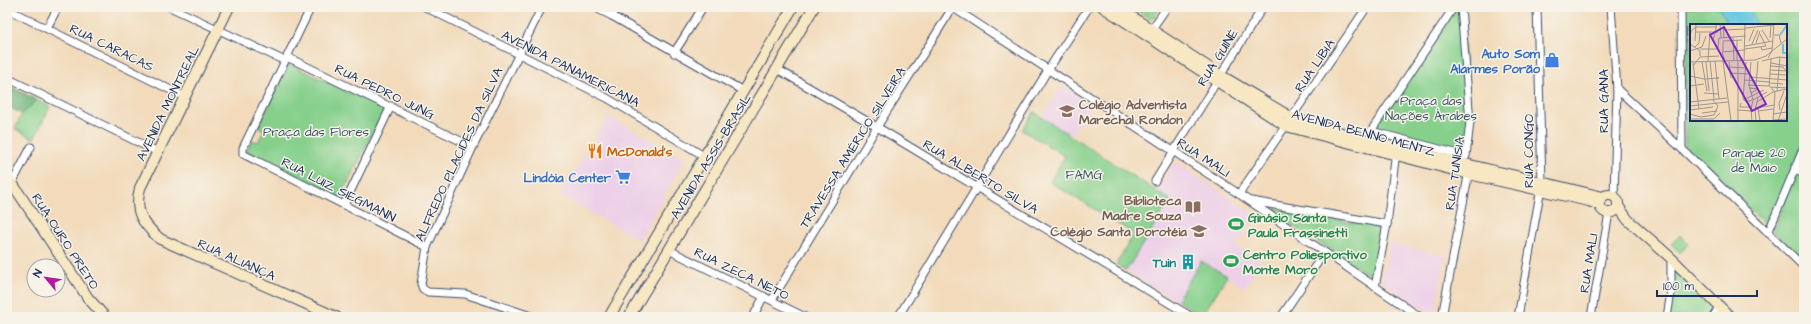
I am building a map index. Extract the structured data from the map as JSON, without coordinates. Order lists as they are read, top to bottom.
{
  "streets": {
    "street": [
      "RUA CARACAS",
      "RUA GUINÉ",
      "RUA LÍBIA",
      "AVENIDA PANAMERICANA",
      "RUA PEDRO JUNG",
      "RUA GANA",
      "AVENIDA MONTREAL",
      "AVENIDA BENNO MENTZ",
      "TRAVESSA AMÉRICO SILVEIRA",
      "RUA CONGO",
      "ALFREDO PLACIDES DA SILVA",
      "AVENIDA ASSIS BRASIL",
      "RUA MALI",
      "RUA TUNÍSIA",
      "RUA ALBERTO SILVA",
      "RUA LUIZ SIEGMANN",
      "RUA OURO PRETO",
      "RUA ALIANÇA",
      "RUA ZECA NETO"
    ]
  },
  "crossings": [
    ["RUA CARACAS", "AVENIDA MONTREAL"],
    ["RUA GUINÉ", "AVENIDA BENNO MENTZ"],
    ["RUA GUINÉ", "RUA MALI"],
    ["RUA LÍBIA", "AVENIDA BENNO MENTZ"],
    ["RUA LÍBIA", "RUA MALI"],
    ["AVENIDA PANAMERICANA", "ALFREDO PLACIDES DA SILVA"],
    ["AVENIDA PANAMERICANA", "AVENIDA ASSIS BRASIL"],
    ["RUA PEDRO JUNG", "AVENIDA MONTREAL"],
    ["RUA PEDRO JUNG", "ALFREDO PLACIDES DA SILVA"],
    ["RUA PEDRO JUNG", "RUA LUIZ SIEGMANN"],
    ["RUA GANA", "AVENIDA BENNO MENTZ"],
    ["RUA GANA", "RUA MALI"],
    ["AVENIDA MONTREAL", "RUA ALIANÇA"],
    ["AVENIDA BENNO MENTZ", "RUA CONGO"],
    ["AVENIDA BENNO MENTZ", "RUA MALI"],
    ["AVENIDA BENNO MENTZ", "RUA TUNÍSIA"],
    ["TRAVESSA AMÉRICO SILVEIRA", "RUA MALI"],
    ["TRAVESSA AMÉRICO SILVEIRA", "RUA ALBERTO SILVA"],
    ["TRAVESSA AMÉRICO SILVEIRA", "RUA ZECA NETO"],
    ["ALFREDO PLACIDES DA SILVA", "RUA LUIZ SIEGMANN"],
    ["AVENIDA ASSIS BRASIL", "RUA ALBERTO SILVA"],
    ["AVENIDA ASSIS BRASIL", "RUA ZECA NETO"]
  ],
  "parks": [
    "Praça das Nações Árabes",
    "Praça das Flores",
    "Parque 20 de Maio",
    "FAMG"
  ],
  "places": {
    "shop": ["Auto Som Alarmes Porão"],
    "school or university": ["Colégio Adventista Marechal Rondon", "Colégio Santa Dorotéia"],
    "restaurant": ["McDonald's"],
    "supermarket": ["Lindóia Center"],
    "library": ["Biblioteca Madre Souza"],
    "sports": ["Ginásio Santa Paula Frassinetti", "Centro Poliesportivo Monte Moro"],
    "building": ["Tuin"]
  },
  "scale_bar": "100 m",
  "north": "top left"
}
